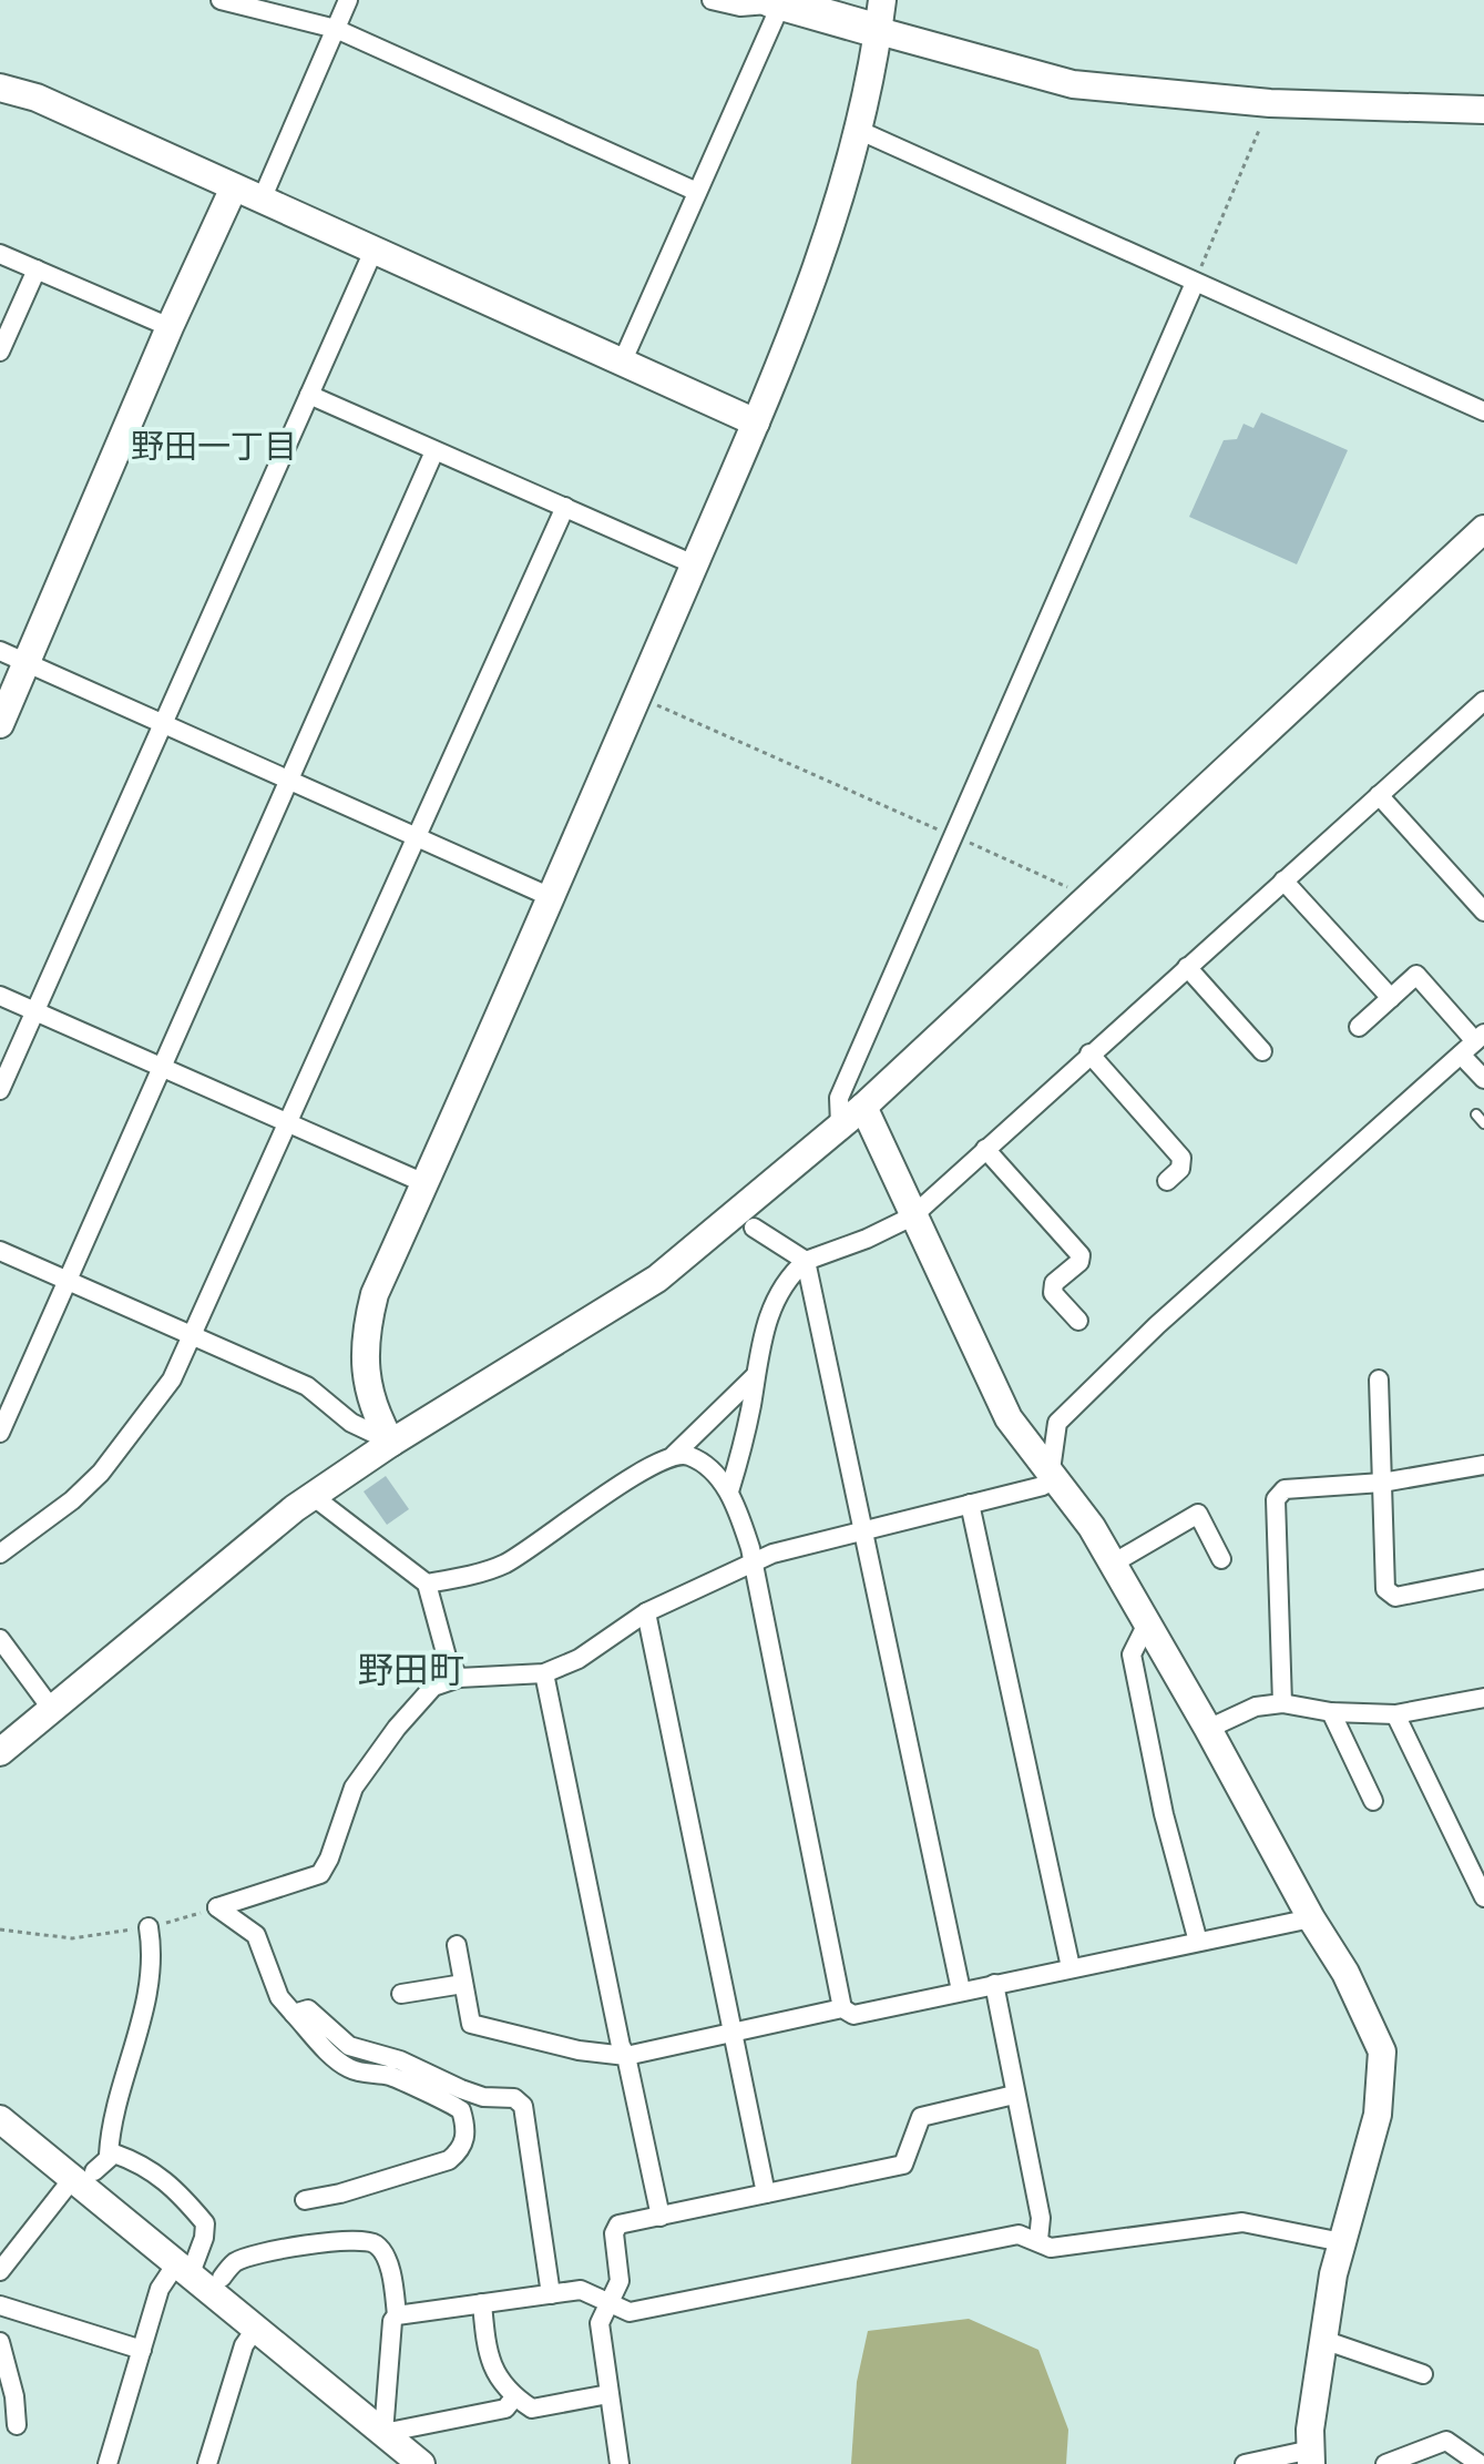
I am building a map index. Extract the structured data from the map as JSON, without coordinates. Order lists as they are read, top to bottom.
{
  "districts": ["野田一丁目", "野田町"]
}
